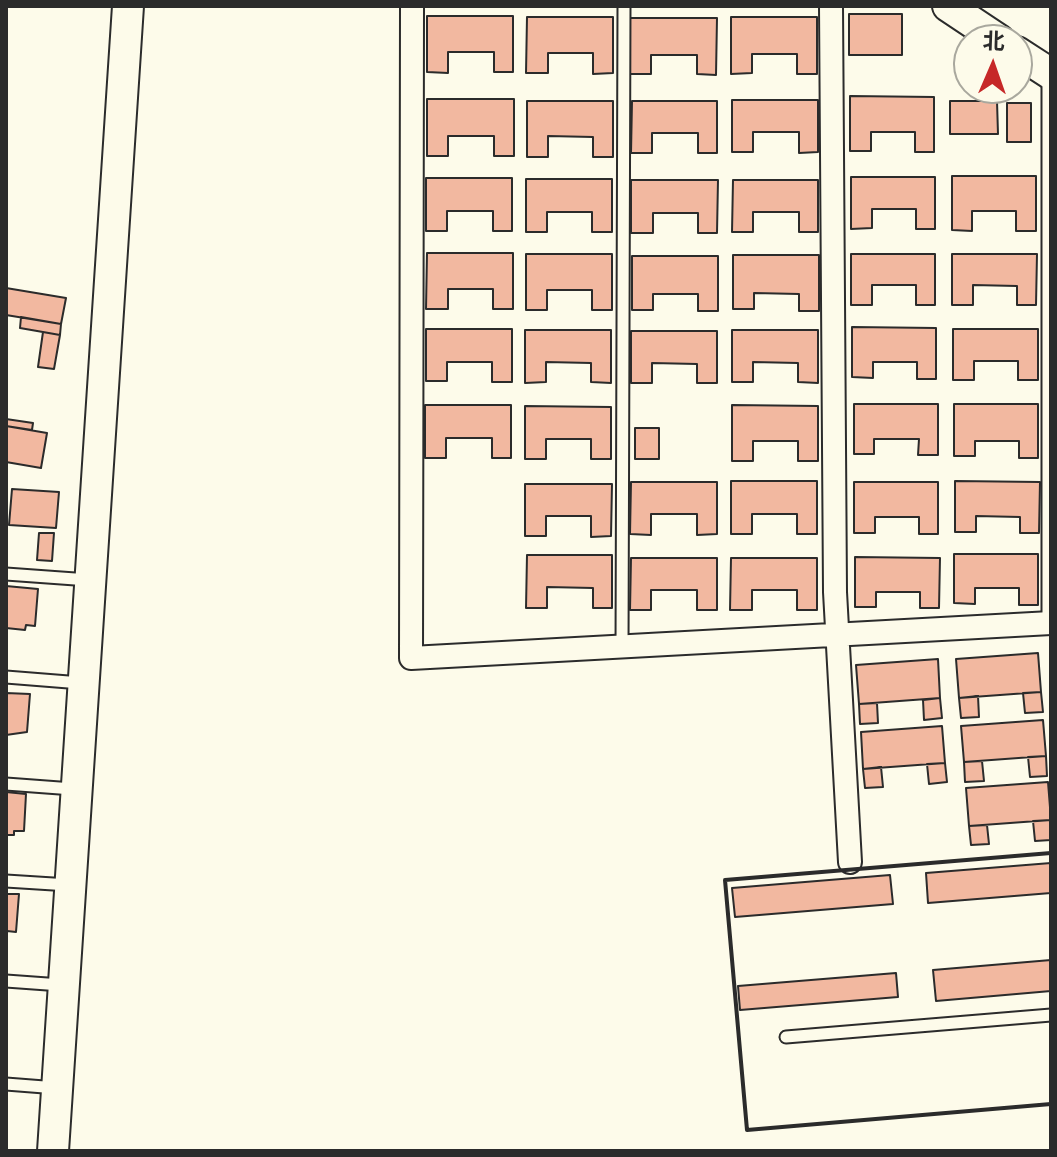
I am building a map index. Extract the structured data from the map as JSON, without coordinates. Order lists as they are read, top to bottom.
{
  "north": "top"
}
